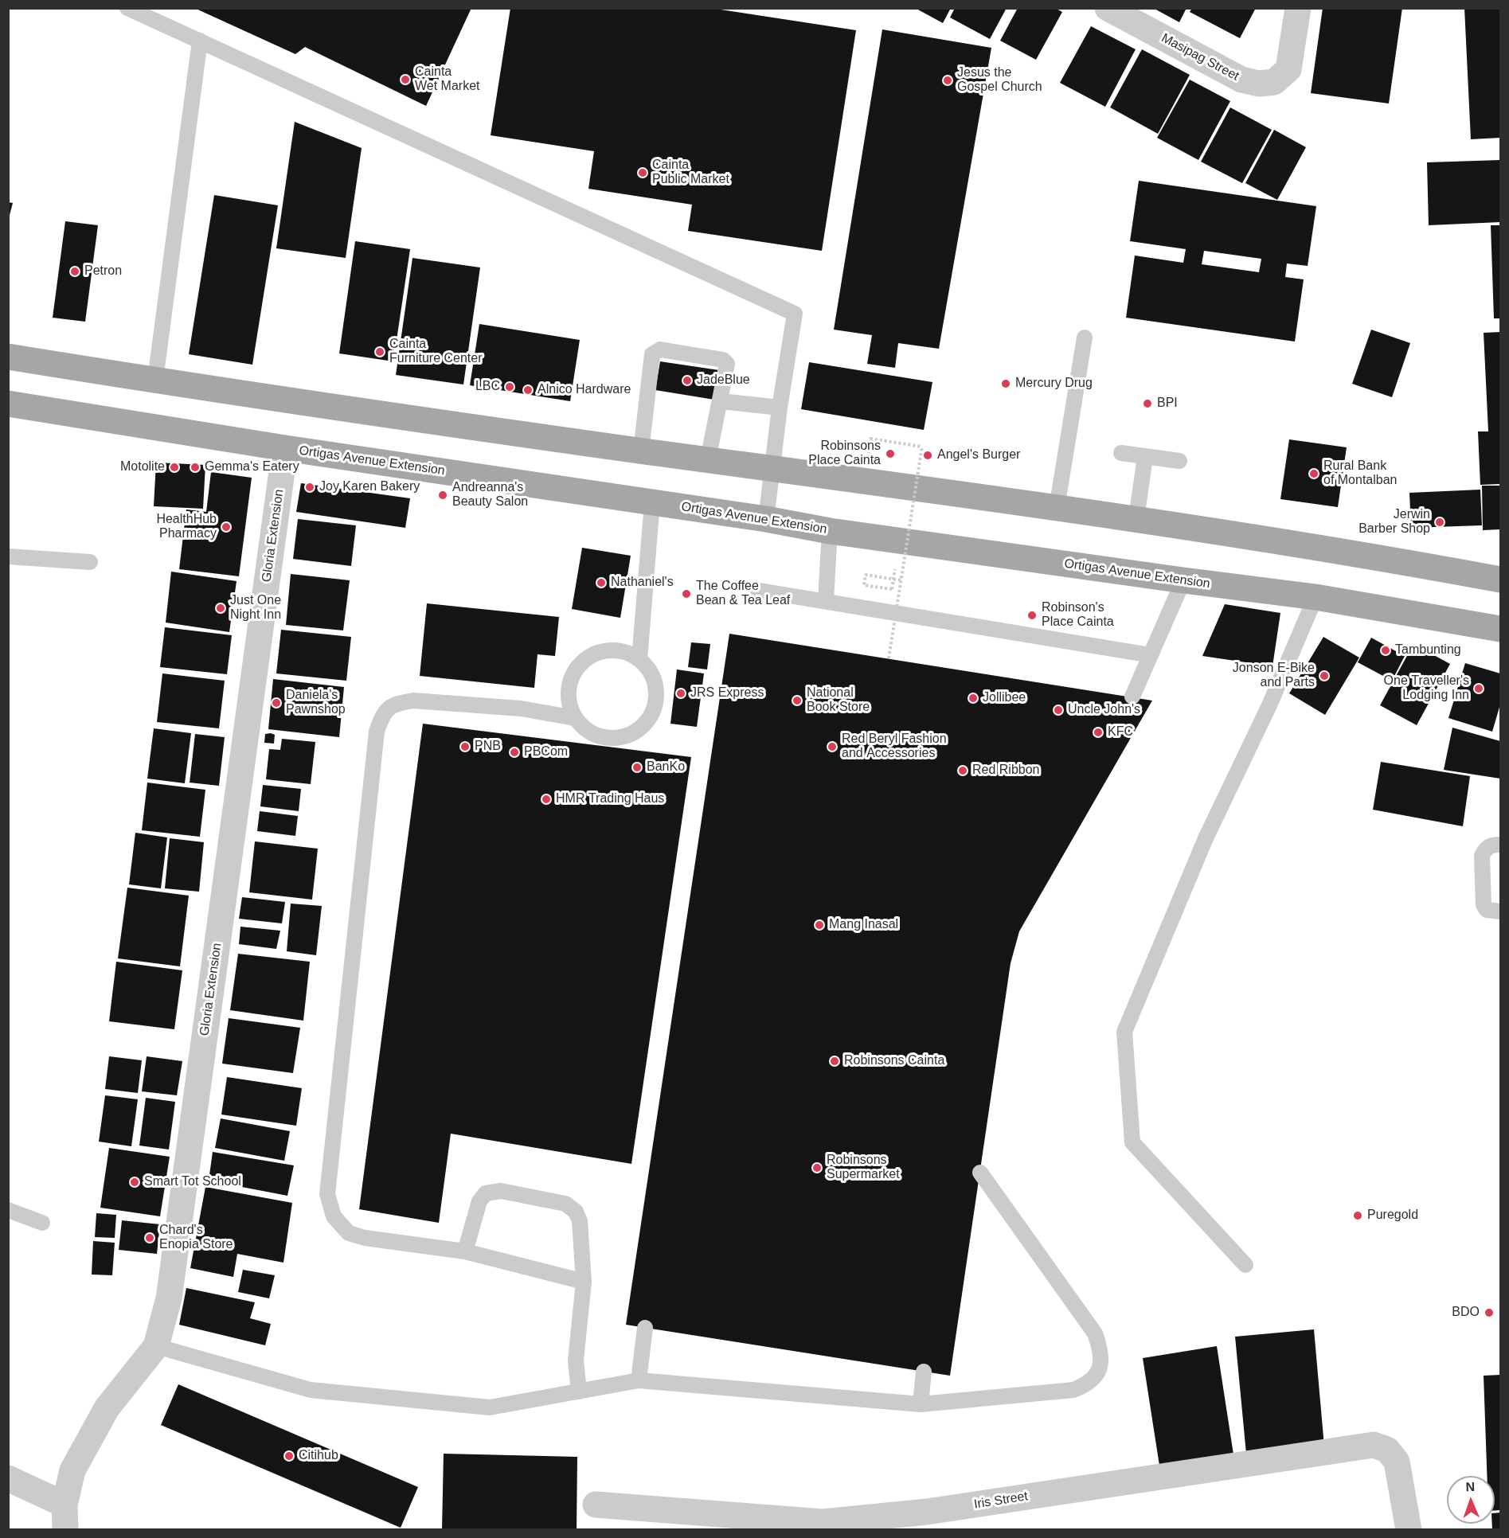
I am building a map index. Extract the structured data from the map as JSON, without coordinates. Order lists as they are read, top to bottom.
{
  "streets": {
    "main road": ["Ortigas Avenue Extension"],
    "street": ["Masipag Street", "Gloria Extension", "Iris Street"]
  },
  "crossings": [
    ["Ortigas Avenue Extension", "Gloria Extension"]
  ],
  "places": [
    "Cainta Wet Market",
    "Jesus the Gospel Church",
    "Cainta Public Market",
    "Petron",
    "Cainta Furniture Center",
    "JadeBlue",
    "Mercury Drug",
    "LBC",
    "Alnico Hardware",
    "BPI",
    "Robinsons Place Cainta",
    "Angel's Burger",
    "Motolite",
    "Gemma's Eatery",
    "Rural Bank of Montalban",
    "Joy Karen Bakery",
    "Andreanna's Beauty Salon",
    "Jerwin Barber Shop",
    "HealthHub Pharmacy",
    "Nathaniel's",
    "The Coffee Bean & Tea Leaf",
    "Just One Night Inn",
    "Robinson's Place Cainta",
    "Tambunting",
    "Jonson E-Bike and Parts",
    "One Traveller's Lodging Inn",
    "JRS Express",
    "Jollibee",
    "National Book Store",
    "Daniela's Pawnshop",
    "Uncle John's",
    "KFC",
    "PNB",
    "Red Beryl Fashion and Accessories",
    "PBCom",
    "BanKo",
    "Red Ribbon",
    "HMR Trading Haus",
    "Mang Inasal",
    "Robinsons Cainta",
    "Robinsons Supermarket",
    "Smart Tot School",
    "Puregold",
    "Chard's Enopia Store",
    "BDO",
    "Citihub"
  ],
  "north": "top"
}
